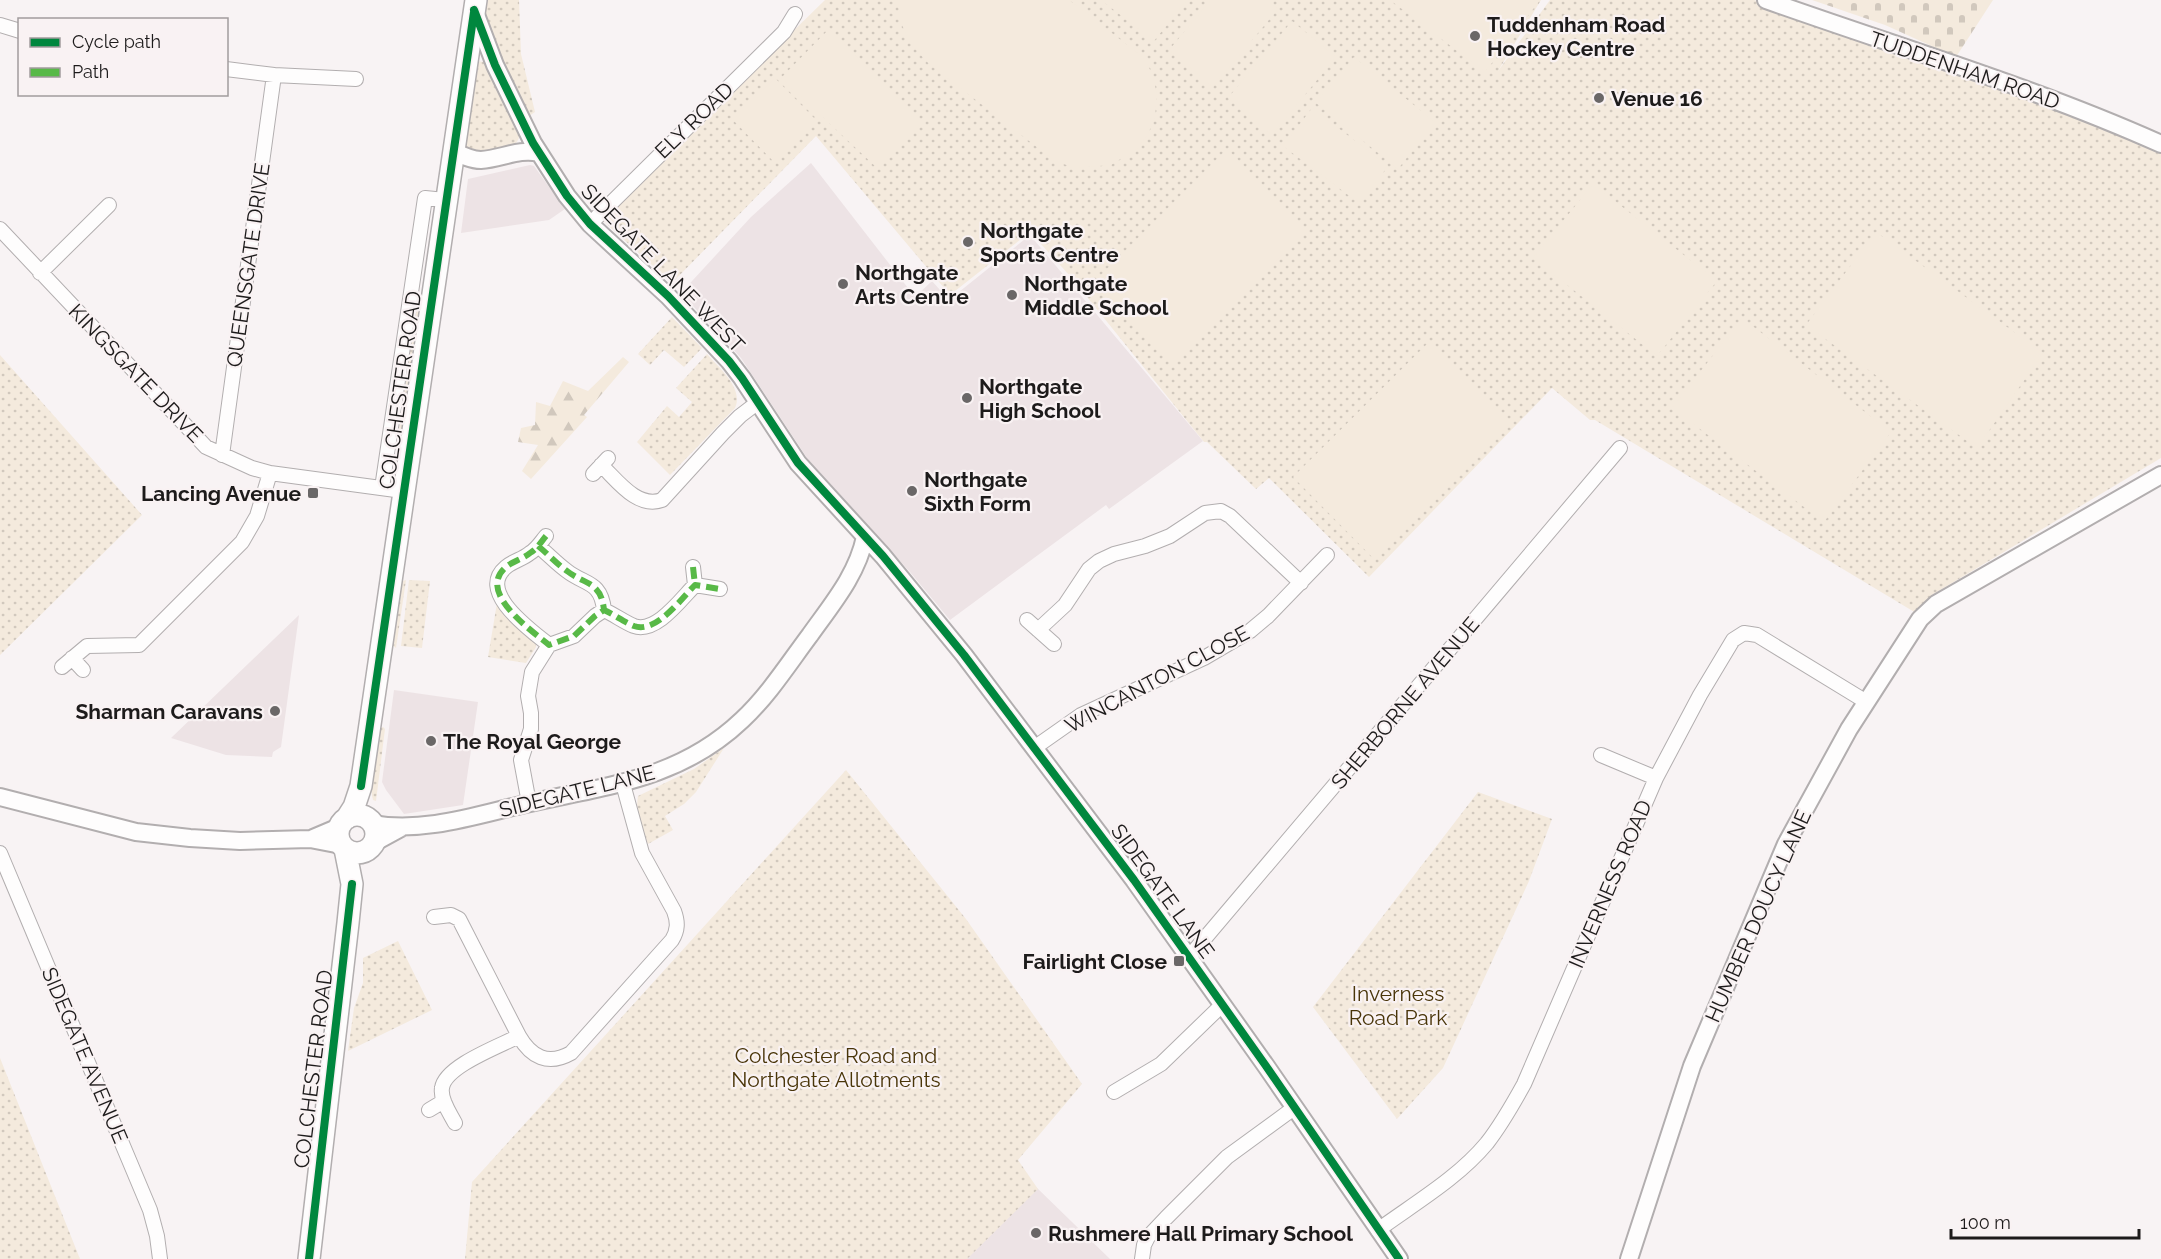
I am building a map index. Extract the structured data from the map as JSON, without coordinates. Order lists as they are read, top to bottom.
{
  "streets": {
    "main road": ["COLCHESTER ROAD"],
    "street": [
      "TUDDENHAM ROAD",
      "ELY ROAD",
      "QUEENSGATE DRIVE",
      "SIDEGATE LANE WEST",
      "KINGSGATE DRIVE",
      "WINCANTON CLOSE",
      "SHERBORNE AVENUE",
      "SIDEGATE LANE",
      "INVERNESS ROAD",
      "HUMBER DOUCY LANE",
      "SIDEGATE AVENUE"
    ]
  },
  "crossings": [
    ["ELY ROAD", "SIDEGATE LANE WEST"],
    ["QUEENSGATE DRIVE", "KINGSGATE DRIVE"],
    ["SIDEGATE LANE WEST", "COLCHESTER ROAD"],
    ["SIDEGATE LANE WEST", "SIDEGATE LANE"],
    ["KINGSGATE DRIVE", "COLCHESTER ROAD"],
    ["COLCHESTER ROAD", "SIDEGATE LANE"],
    ["WINCANTON CLOSE", "SIDEGATE LANE"],
    ["SHERBORNE AVENUE", "SIDEGATE LANE"],
    ["SIDEGATE LANE", "INVERNESS ROAD"],
    ["INVERNESS ROAD", "HUMBER DOUCY LANE"]
  ],
  "parks": ["Inverness Road Park", "Colchester Road and Northgate Allotments"],
  "places": {
    "other": [
      "Tuddenham Road Hockey Centre",
      "Venue 16",
      "Northgate Sports Centre",
      "Northgate Arts Centre",
      "Northgate Middle School",
      "Northgate High School",
      "Northgate Sixth Form",
      "Sharman Caravans",
      "The Royal George",
      "Rushmere Hall Primary School"
    ],
    "transit": ["Lancing Avenue", "Fairlight Close"]
  },
  "legend": ["Cycle path", "Path"],
  "scale_bar": "100 m"
}
